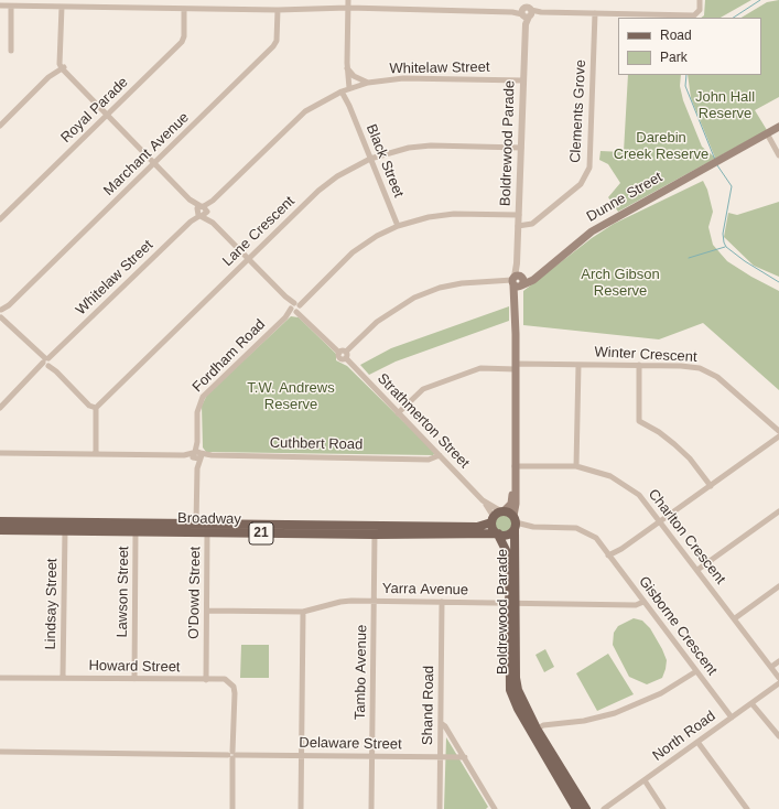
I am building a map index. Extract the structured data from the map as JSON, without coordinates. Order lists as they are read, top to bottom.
{
  "streets": {
    "main road": [
      "Boldrewood Parade",
      "Dunne Street",
      "Broadway",
      "21"
    ],
    "street": [
      "Whitelaw Street",
      "Royal Parade",
      "Clements Grove",
      "Marchant Avenue",
      "Black Street",
      "Lane Crescent",
      "Winter Crescent",
      "Fordham Road",
      "Strathmerton Street",
      "Cuthbert Road",
      "Charlton Crescent",
      "Yarra Avenue",
      "Lawson Street",
      "O'Dowd Street",
      "Lindsay Street",
      "Gisborne Crescent",
      "Howard Street",
      "Tambo Avenue",
      "Shand Road",
      "North Road",
      "Delaware Street"
    ]
  },
  "crossings": [
    ["Whitelaw Street", "Boldrewood Parade"],
    ["Whitelaw Street", "Black Street"],
    ["Whitelaw Street", "Strathmerton Street"],
    ["Royal Parade", "Strathmerton Street"],
    ["Clements Grove", "Boldrewood Parade"],
    ["Boldrewood Parade", "Dunne Street"],
    ["Boldrewood Parade", "Lane Crescent"],
    ["Boldrewood Parade", "Winter Crescent"],
    ["Boldrewood Parade", "Fordham Road"],
    ["Boldrewood Parade", "Strathmerton Street"],
    ["Boldrewood Parade", "Broadway"],
    ["Boldrewood Parade", "21"],
    ["Boldrewood Parade", "Charlton Crescent"],
    ["Boldrewood Parade", "Yarra Avenue"],
    ["Boldrewood Parade", "Gisborne Crescent"],
    ["Marchant Avenue", "Strathmerton Street"],
    ["Black Street", "Lane Crescent"],
    ["Black Street", "Fordham Road"],
    ["Lane Crescent", "Strathmerton Street"],
    ["Winter Crescent", "Strathmerton Street"],
    ["Fordham Road", "Strathmerton Street"],
    ["Fordham Road", "Cuthbert Road"],
    ["Fordham Road", "Broadway"],
    ["Strathmerton Street", "Cuthbert Road"],
    ["Strathmerton Street", "Broadway"],
    ["Broadway", "21"],
    ["Broadway", "Lawson Street"],
    ["Broadway", "O'Dowd Street"],
    ["Broadway", "Lindsay Street"],
    ["Broadway", "Tambo Avenue"],
    ["21", "Gisborne Crescent"],
    ["Yarra Avenue", "O'Dowd Street"],
    ["Yarra Avenue", "Gisborne Crescent"],
    ["Yarra Avenue", "Tambo Avenue"],
    ["Yarra Avenue", "Shand Road"],
    ["Lawson Street", "Howard Street"],
    ["O'Dowd Street", "Howard Street"],
    ["Lindsay Street", "Howard Street"],
    ["Gisborne Crescent", "North Road"],
    ["Howard Street", "Delaware Street"],
    ["Tambo Avenue", "Delaware Street"],
    ["Shand Road", "Delaware Street"]
  ],
  "parks": [
    "John Hall Reserve",
    "Darebin Creek Reserve",
    "Arch Gibson Reserve",
    "T.W. Andrews Reserve"
  ],
  "legend": ["Road", "Park"]
}
